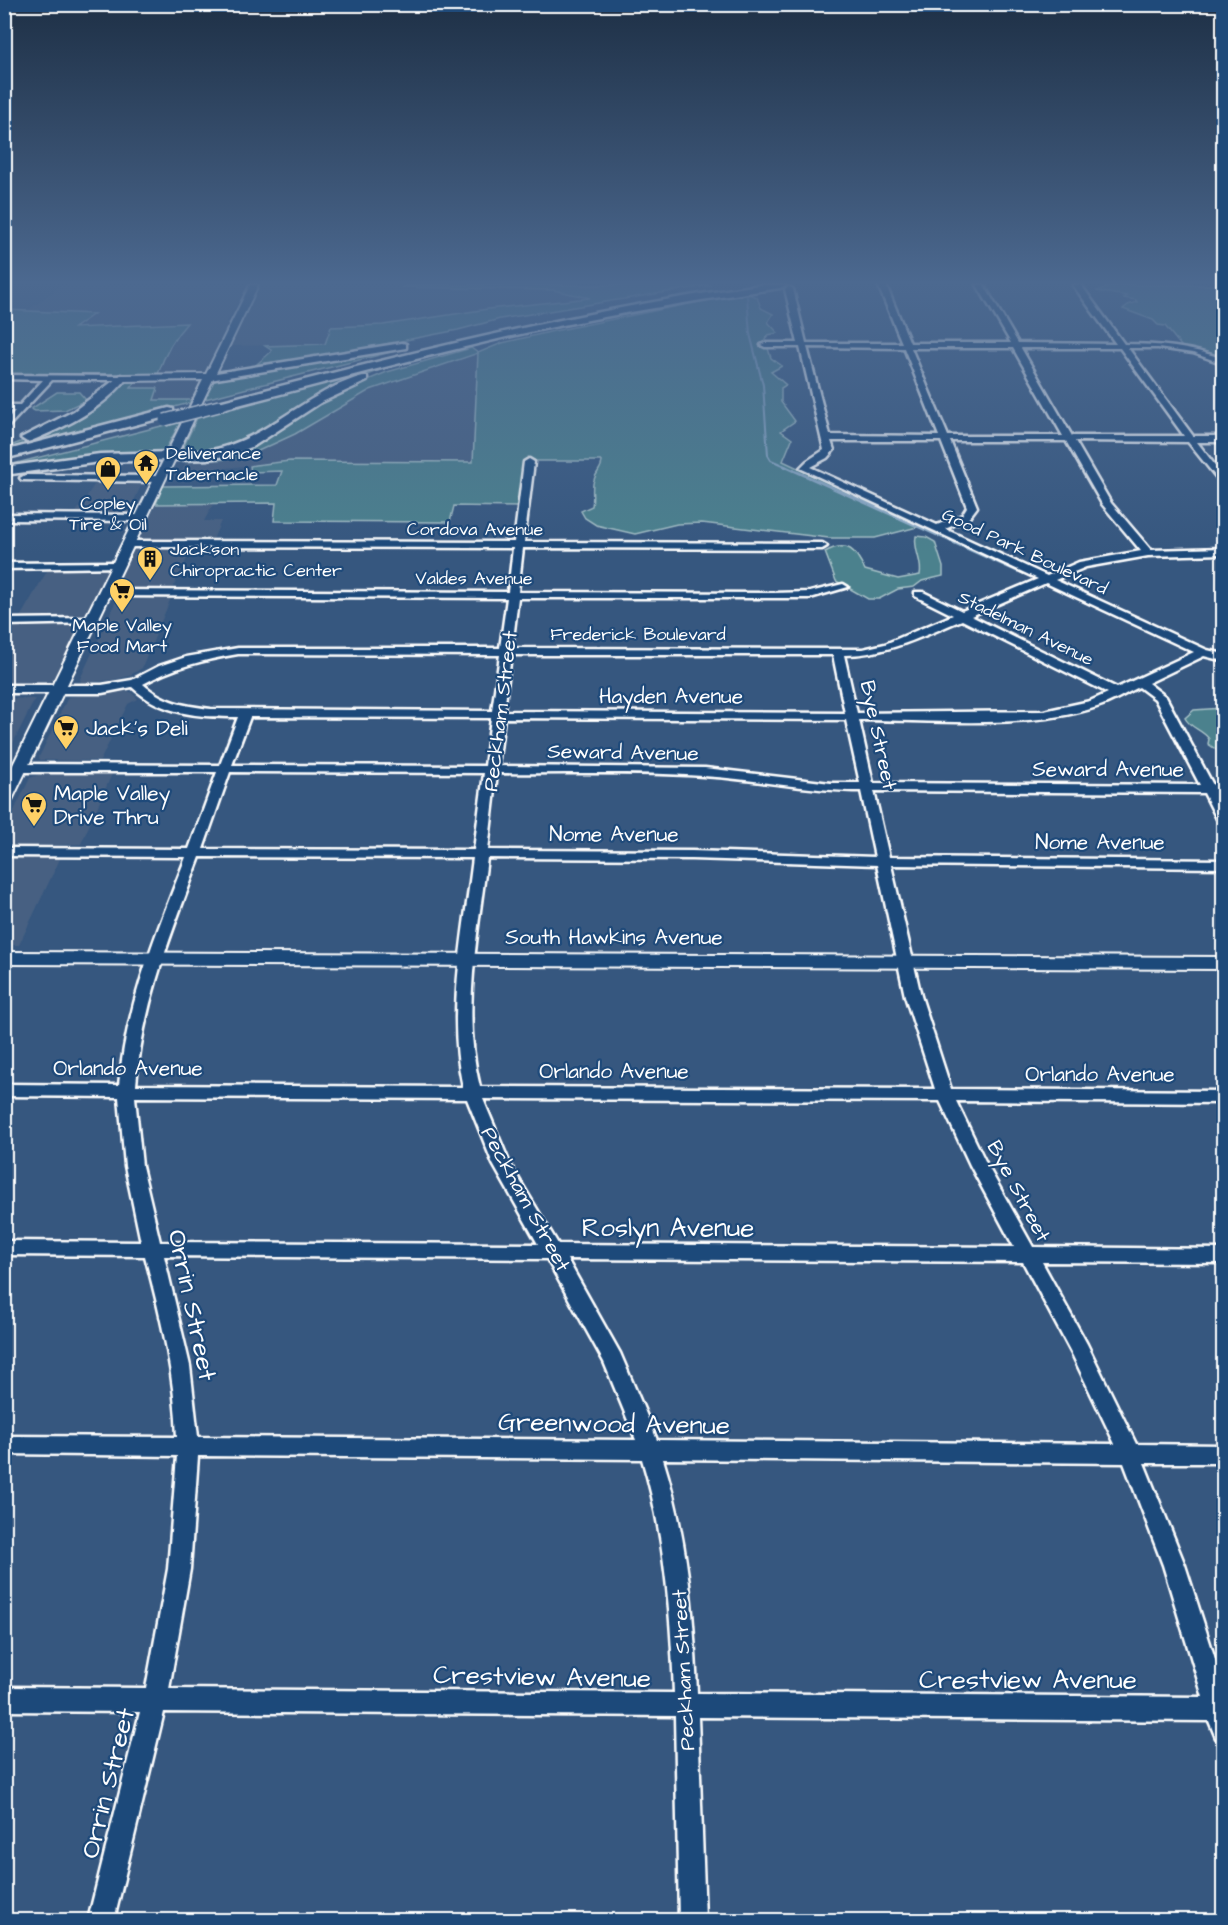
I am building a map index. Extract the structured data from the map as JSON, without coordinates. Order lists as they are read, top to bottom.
{
  "streets": {
    "main road": ["South Hawkins Avenue"],
    "street": [
      "Cordova Avenue",
      "Good Park Boulevard",
      "Valdes Avenue",
      "Stadelman Avenue",
      "Frederick Boulevard",
      "Hayden Avenue",
      "Peckham Street",
      "Bye Street",
      "Seward Avenue",
      "Nome Avenue",
      "Orlando Avenue",
      "Roslyn Avenue",
      "Orrin Street",
      "Greenwood Avenue",
      "Crestview Avenue"
    ]
  },
  "crossings": [
    ["Cordova Avenue", "Peckham Street"],
    ["Good Park Boulevard", "Frederick Boulevard"],
    ["Good Park Boulevard", "Hayden Avenue"],
    ["Valdes Avenue", "Peckham Street"],
    ["Stadelman Avenue", "Frederick Boulevard"],
    ["Stadelman Avenue", "Hayden Avenue"],
    ["Frederick Boulevard", "Hayden Avenue"],
    ["Frederick Boulevard", "Peckham Street"],
    ["Frederick Boulevard", "Bye Street"],
    ["Hayden Avenue", "Peckham Street"],
    ["Hayden Avenue", "Bye Street"],
    ["Hayden Avenue", "Orrin Street"],
    ["Peckham Street", "Seward Avenue"],
    ["Peckham Street", "Nome Avenue"],
    ["Peckham Street", "South Hawkins Avenue"],
    ["Peckham Street", "Orlando Avenue"],
    ["Peckham Street", "Roslyn Avenue"],
    ["Peckham Street", "Greenwood Avenue"],
    ["Peckham Street", "Crestview Avenue"],
    ["Bye Street", "Seward Avenue"],
    ["Bye Street", "Nome Avenue"],
    ["Bye Street", "South Hawkins Avenue"],
    ["Bye Street", "Orlando Avenue"],
    ["Bye Street", "Roslyn Avenue"],
    ["Bye Street", "Greenwood Avenue"],
    ["Bye Street", "Crestview Avenue"],
    ["Seward Avenue", "Orrin Street"],
    ["Nome Avenue", "Orrin Street"],
    ["South Hawkins Avenue", "Orrin Street"],
    ["Orlando Avenue", "Orrin Street"],
    ["Roslyn Avenue", "Orrin Street"],
    ["Orrin Street", "Greenwood Avenue"],
    ["Orrin Street", "Crestview Avenue"]
  ],
  "places": {
    "temple": ["Deliverance Tabernacle"],
    "shop": ["Copley Tire & Oil"],
    "building": ["Jackson Chiropractic Center"],
    "supermarket": ["Maple Valley Food Mart", "Jack's Deli", "Maple Valley Drive Thru"]
  }
}
